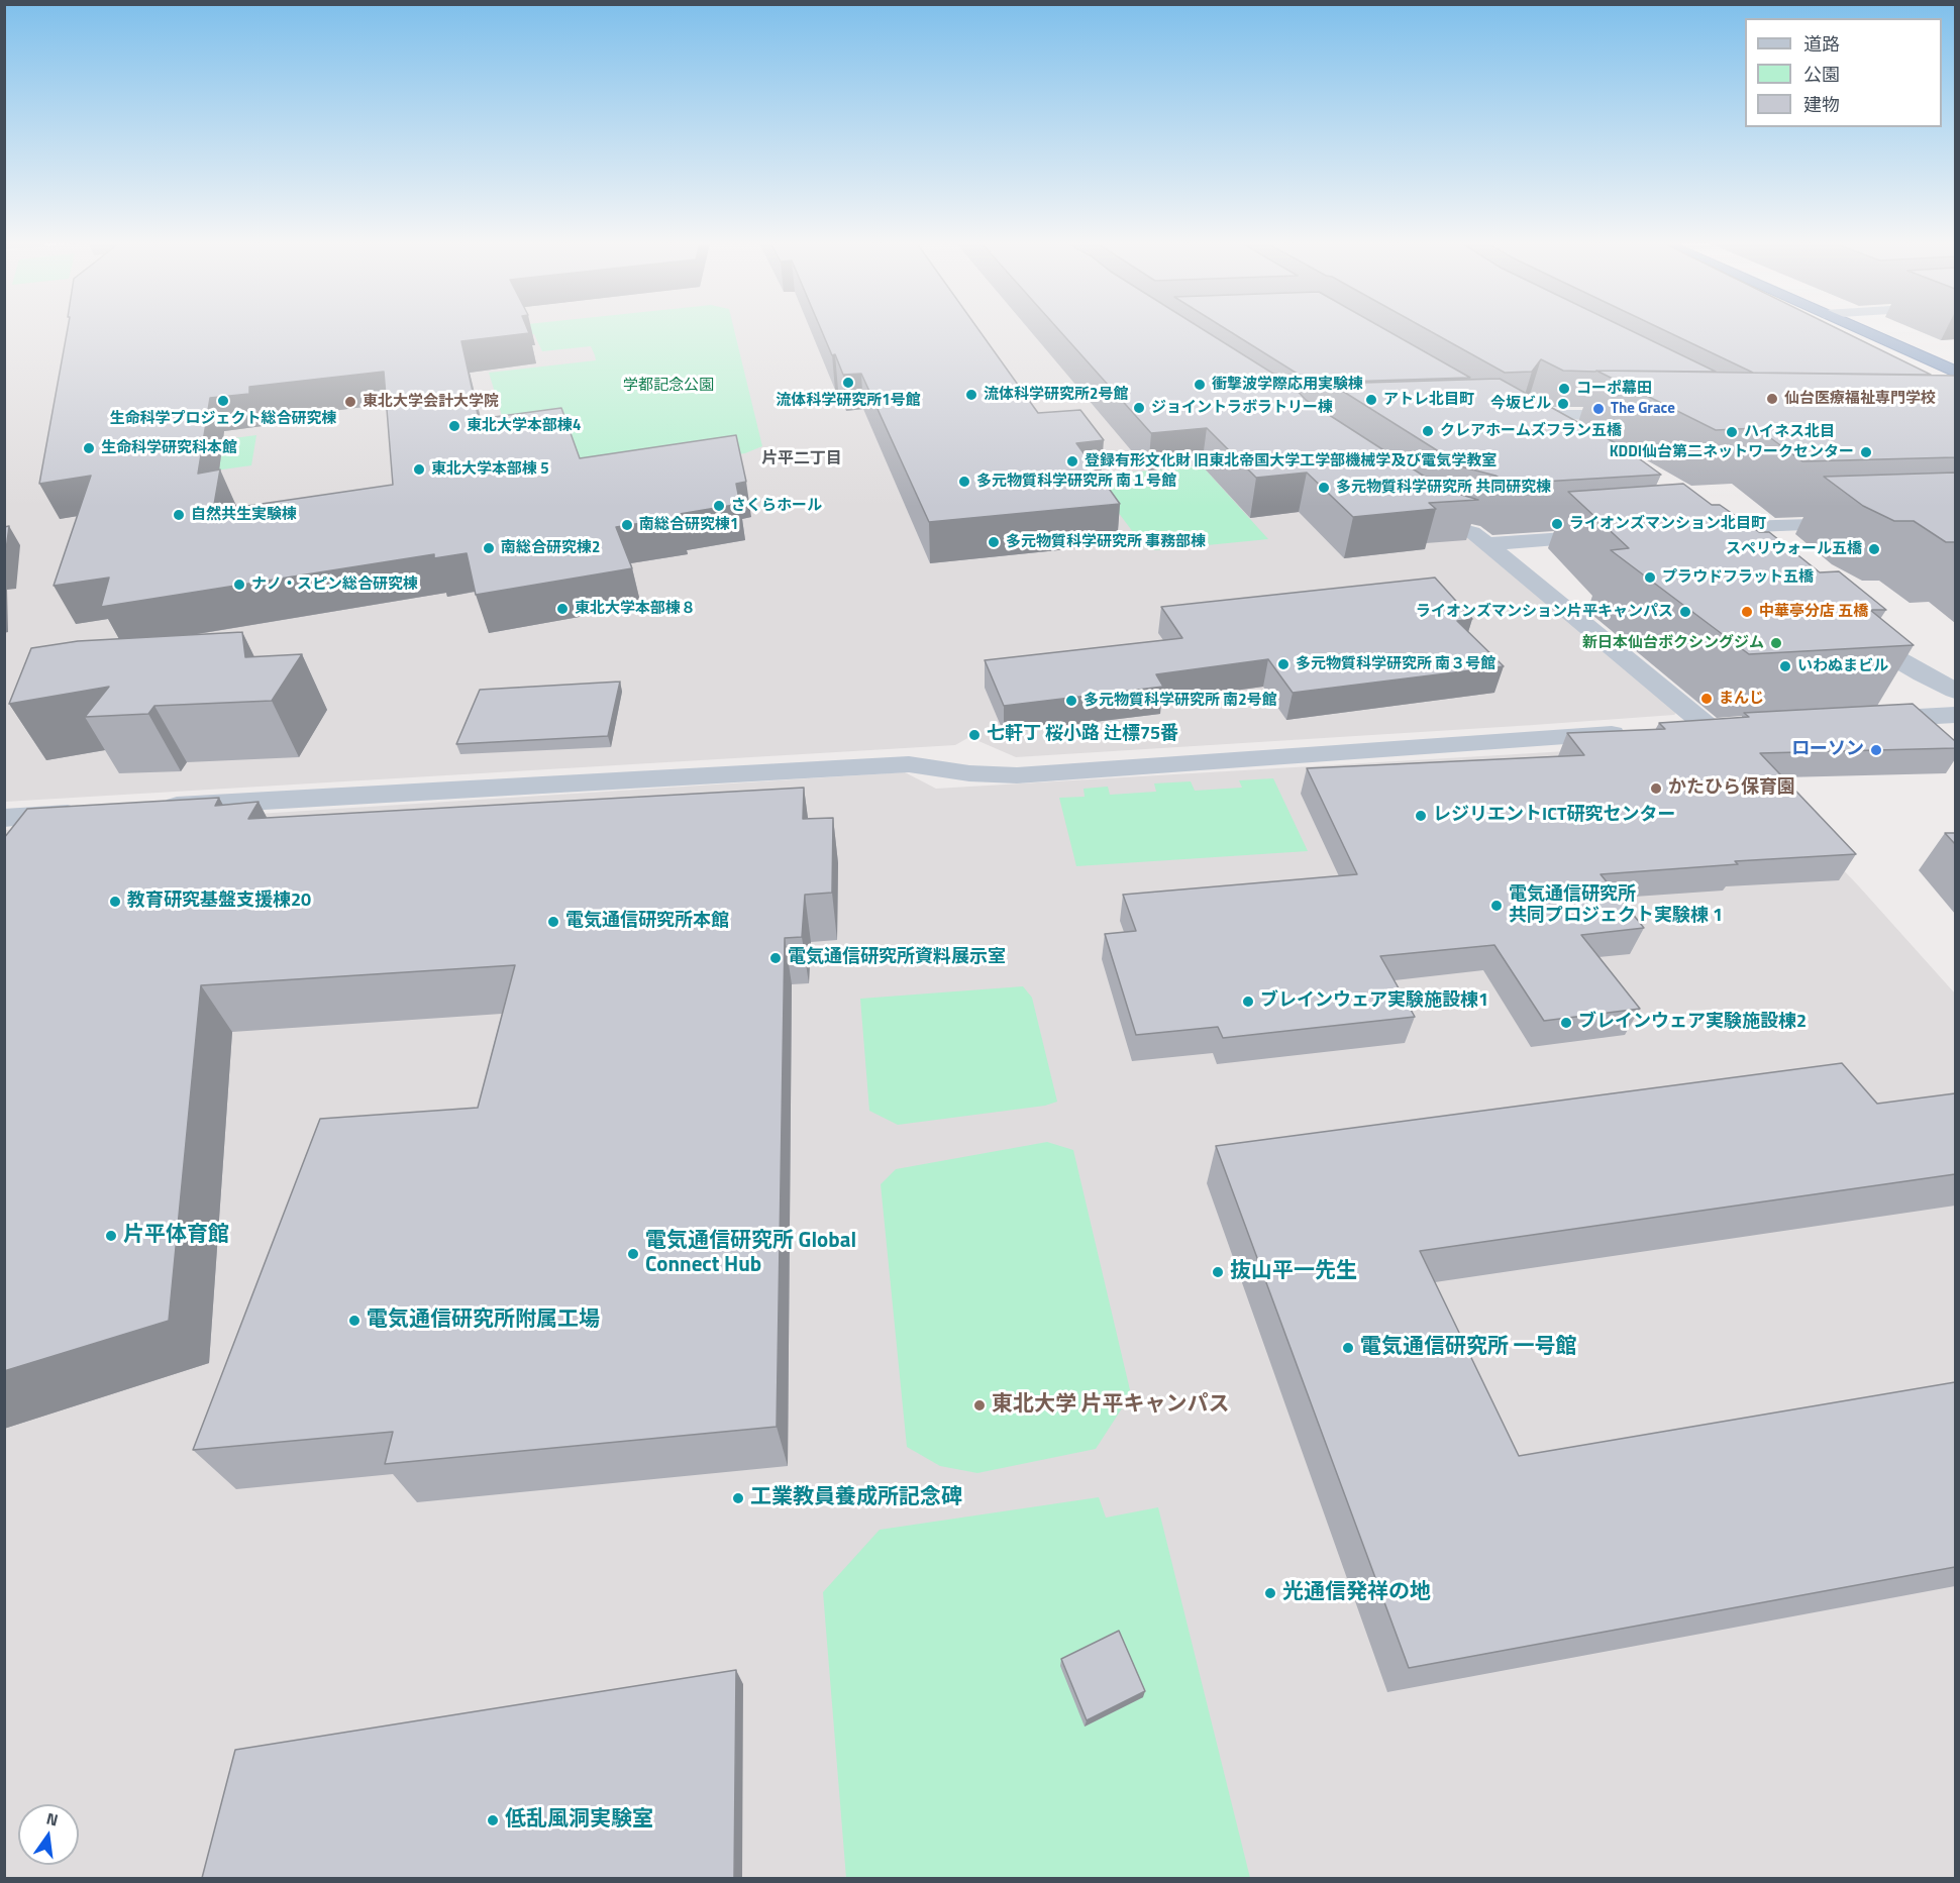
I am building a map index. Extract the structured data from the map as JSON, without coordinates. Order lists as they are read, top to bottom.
{
  "districts": ["片平二丁目"],
  "parks": ["学都記念公園"],
  "places": [
    "流体科学研究所1号館",
    "衝撃波学際応用実験棟",
    "コーポ幕田",
    "流体科学研究所2号館",
    "仙台医療福祉専門学校",
    "アトレ北目町",
    "生命科学プロジェクト総合研究棟",
    "東北大学会計大学院",
    "今坂ビル",
    "ジョイントラボラトリー棟",
    "The Grace",
    "東北大学本部棟4",
    "クレアホームズフラン五橋",
    "ハイネス北目",
    "生命科学研究科本館",
    "KDDI仙台第二ネットワークセンター",
    "登録有形文化財 旧東北帝国大学工学部機械学及び電気学教室",
    "東北大学本部棟 5",
    "多元物質科学研究所 南１号館",
    "多元物質科学研究所 共同研究棟",
    "さくらホール",
    "自然共生実験棟",
    "ライオンズマンション北目町",
    "南総合研究棟1",
    "多元物質科学研究所 事務部棟",
    "南総合研究棟2",
    "スペリウォール五橋",
    "プラウドフラット五橋",
    "ナノ・スピン総合研究棟",
    "東北大学本部棟８",
    "ライオンズマンション片平キャンパス",
    "中華亭分店 五橋",
    "新日本仙台ボクシングジム",
    "多元物質科学研究所 南３号館",
    "いわぬまビル",
    "まんじ",
    "多元物質科学研究所 南2号館",
    "七軒丁 桜小路 辻標75番",
    "ローソン",
    "かたひら保育園",
    "レジリエントICT研究センター",
    "教育研究基盤支援棟20",
    "電気通信研究所 共同プロジェクト実験棟 1",
    "電気通信研究所本館",
    "電気通信研究所資料展示室",
    "ブレインウェア実験施設棟1",
    "ブレインウェア実験施設棟2",
    "片平体育館",
    "電気通信研究所 Global Connect Hub",
    "抜山平一先生",
    "電気通信研究所附属工場",
    "電気通信研究所 一号館",
    "東北大学 片平キャンパス",
    "工業教員養成所記念碑",
    "光通信発祥の地",
    "低乱風洞実験室"
  ],
  "legend": ["道路", "公園", "建物"],
  "north": "top"
}
